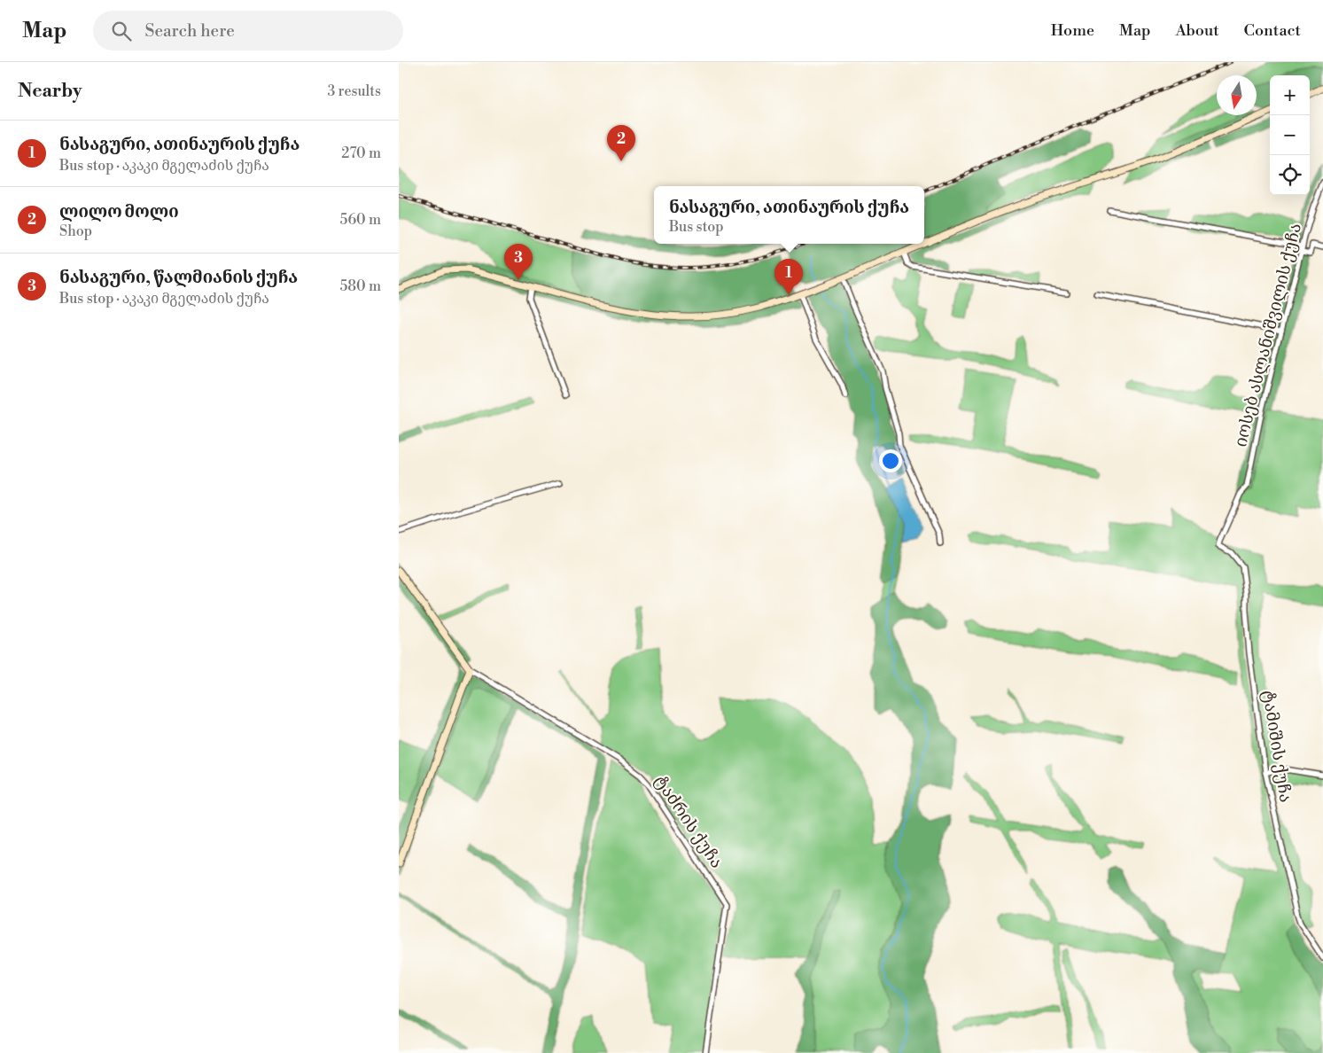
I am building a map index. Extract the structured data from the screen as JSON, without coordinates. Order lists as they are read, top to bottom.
{
  "streets": {
    "street": ["იოსებ ასლანიშვილის ქუჩა", "ტამიშის ქუჩა", "ტაძრის ქუჩა"]
  },
  "crossings": [
    ["იოსებ ასლანიშვილის ქუჩა", "ტამიშის ქუჩა"]
  ],
  "north": "bottom",
  "page": {
    "header": "Map",
    "search": "Search here",
    "nav": [
      "Home",
      "Map",
      "About",
      "Contact"
    ],
    "heading": ["Nearby", "3 results"],
    "map_buttons": ["+", "−"],
    "list": [
      {
        "mark": "1",
        "name": "ნასაგური, ათინაურის ქუჩა",
        "note": "Bus stop · აკაკი მგელაძის ქუჩა",
        "value": "270 m"
      },
      {
        "mark": "2",
        "name": "ლილო მოლი",
        "note": "Shop",
        "value": "560 m"
      },
      {
        "mark": "3",
        "name": "ნასაგური, წალმიანის ქუჩა",
        "note": "Bus stop · აკაკი მგელაძის ქუჩა",
        "value": "580 m"
      }
    ],
    "pins": ["2", "3", "1"],
    "popup": ["ნასაგური, ათინაურის ქუჩა", "Bus stop"]
  }
}
